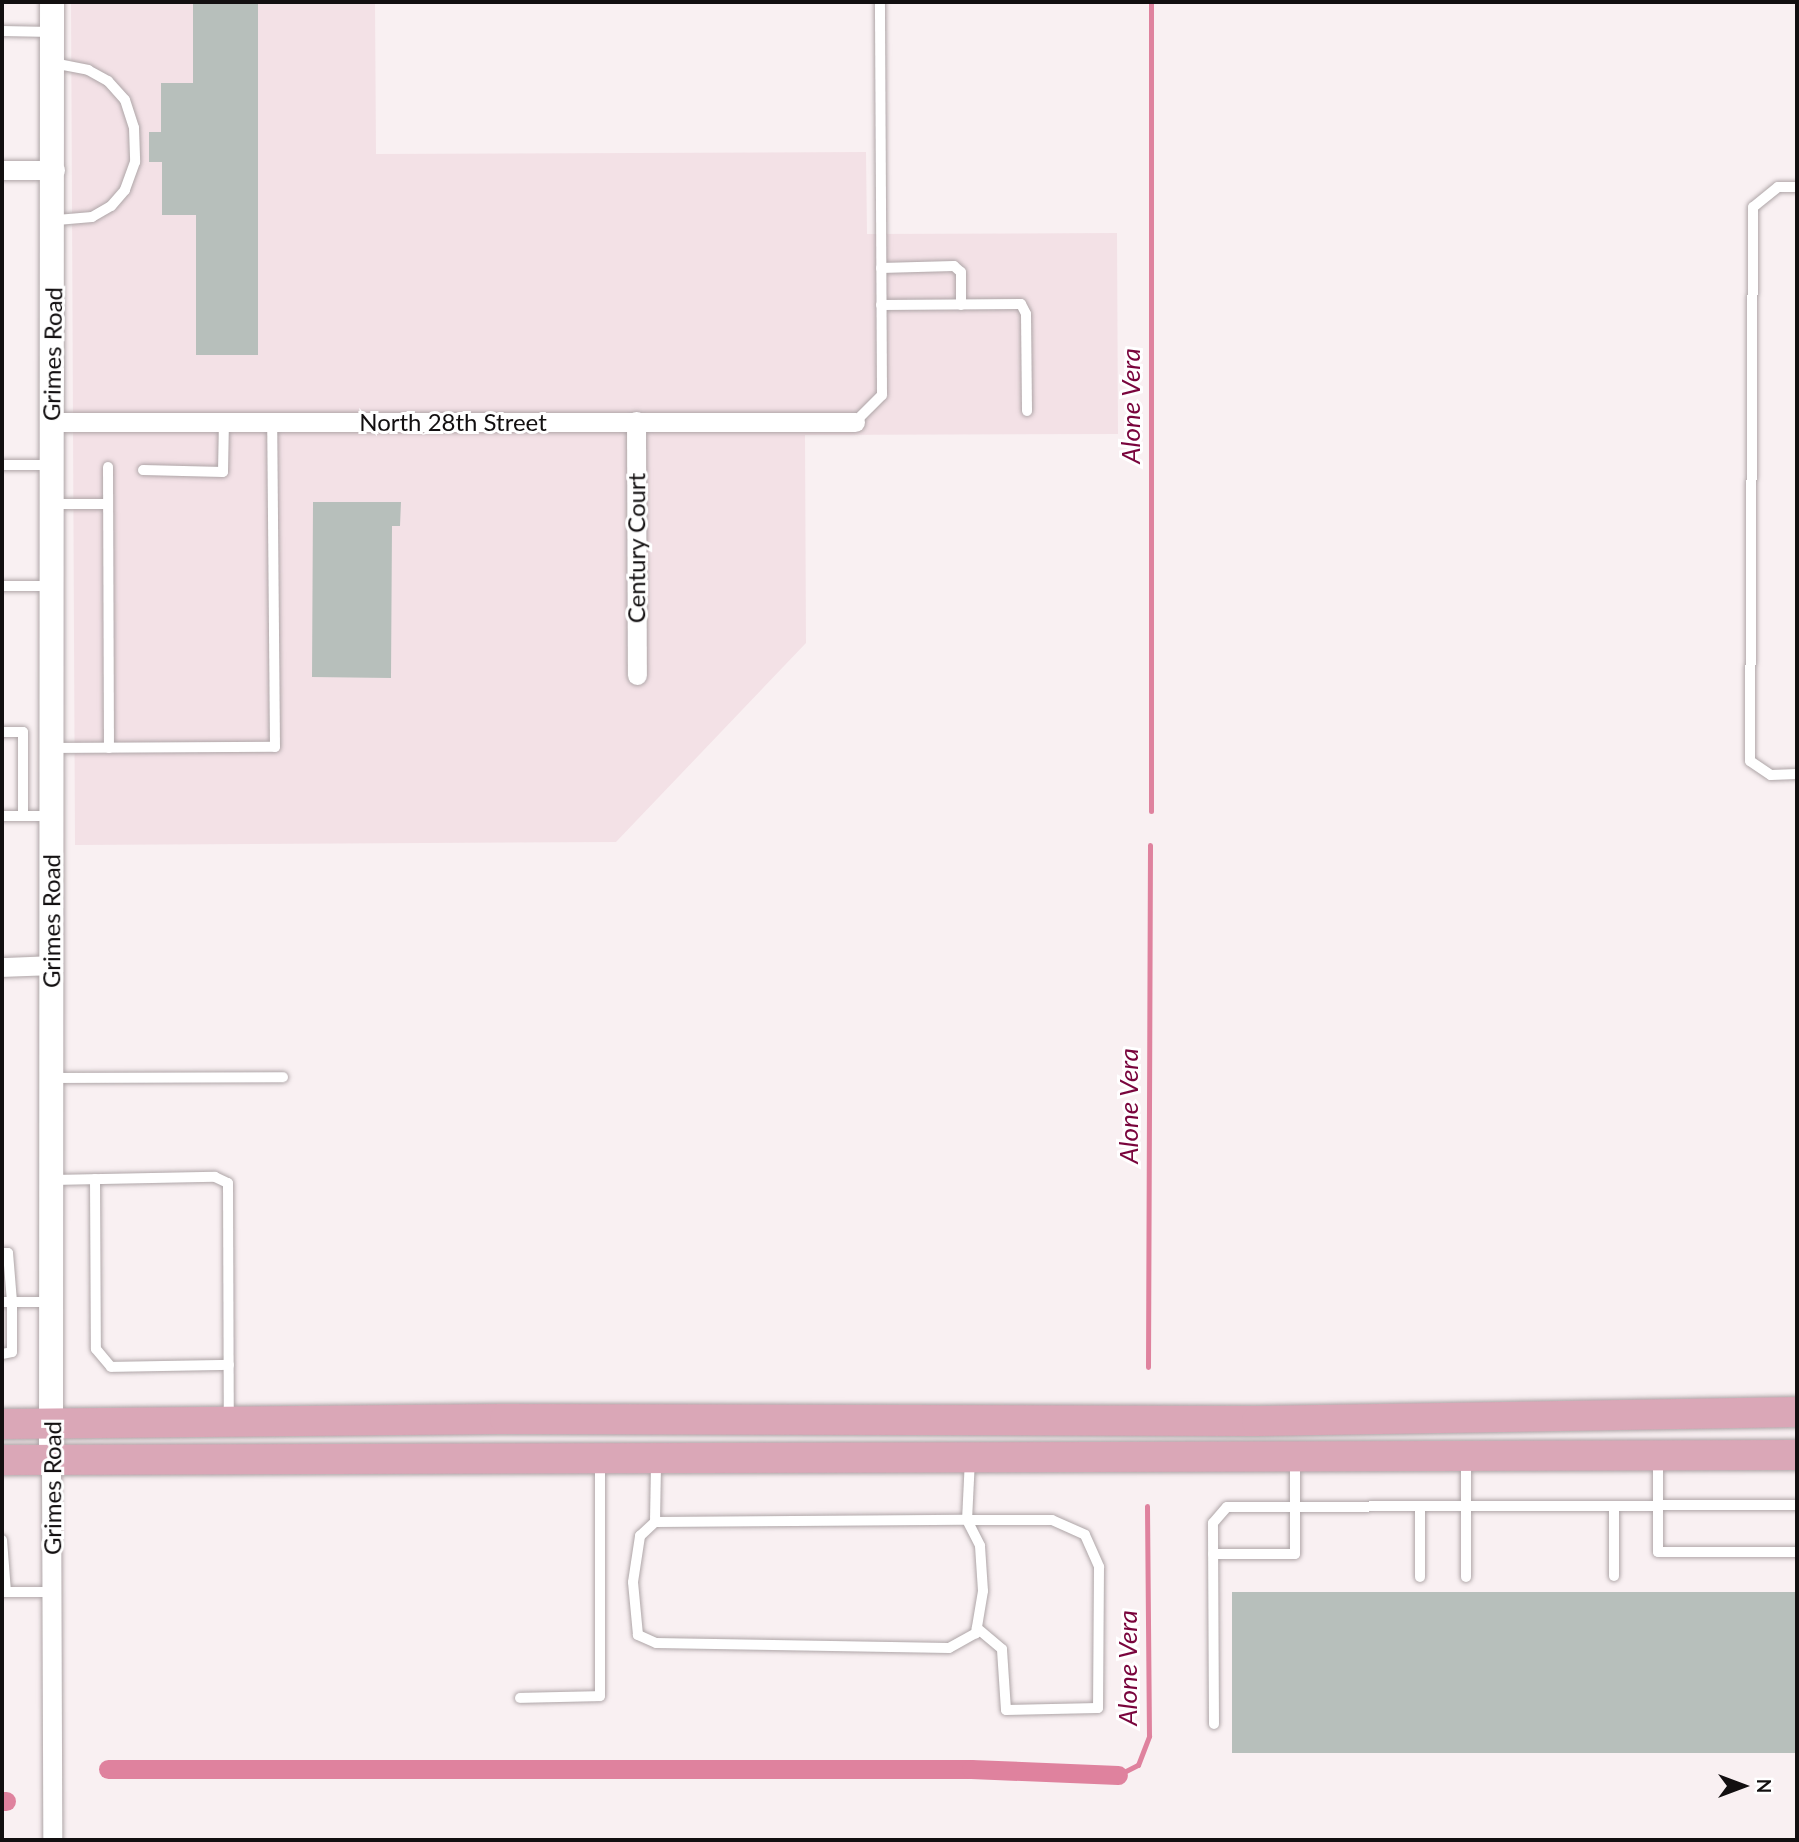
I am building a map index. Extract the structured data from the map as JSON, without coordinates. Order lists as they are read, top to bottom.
{
  "streets": {
    "street": ["Grimes Road", "North 28th Street", "Century Court"]
  },
  "crossings": [
    ["Grimes Road", "North 28th Street"],
    ["North 28th Street", "Century Court"]
  ],
  "water": ["Alone Vera"],
  "north": "right"
}
